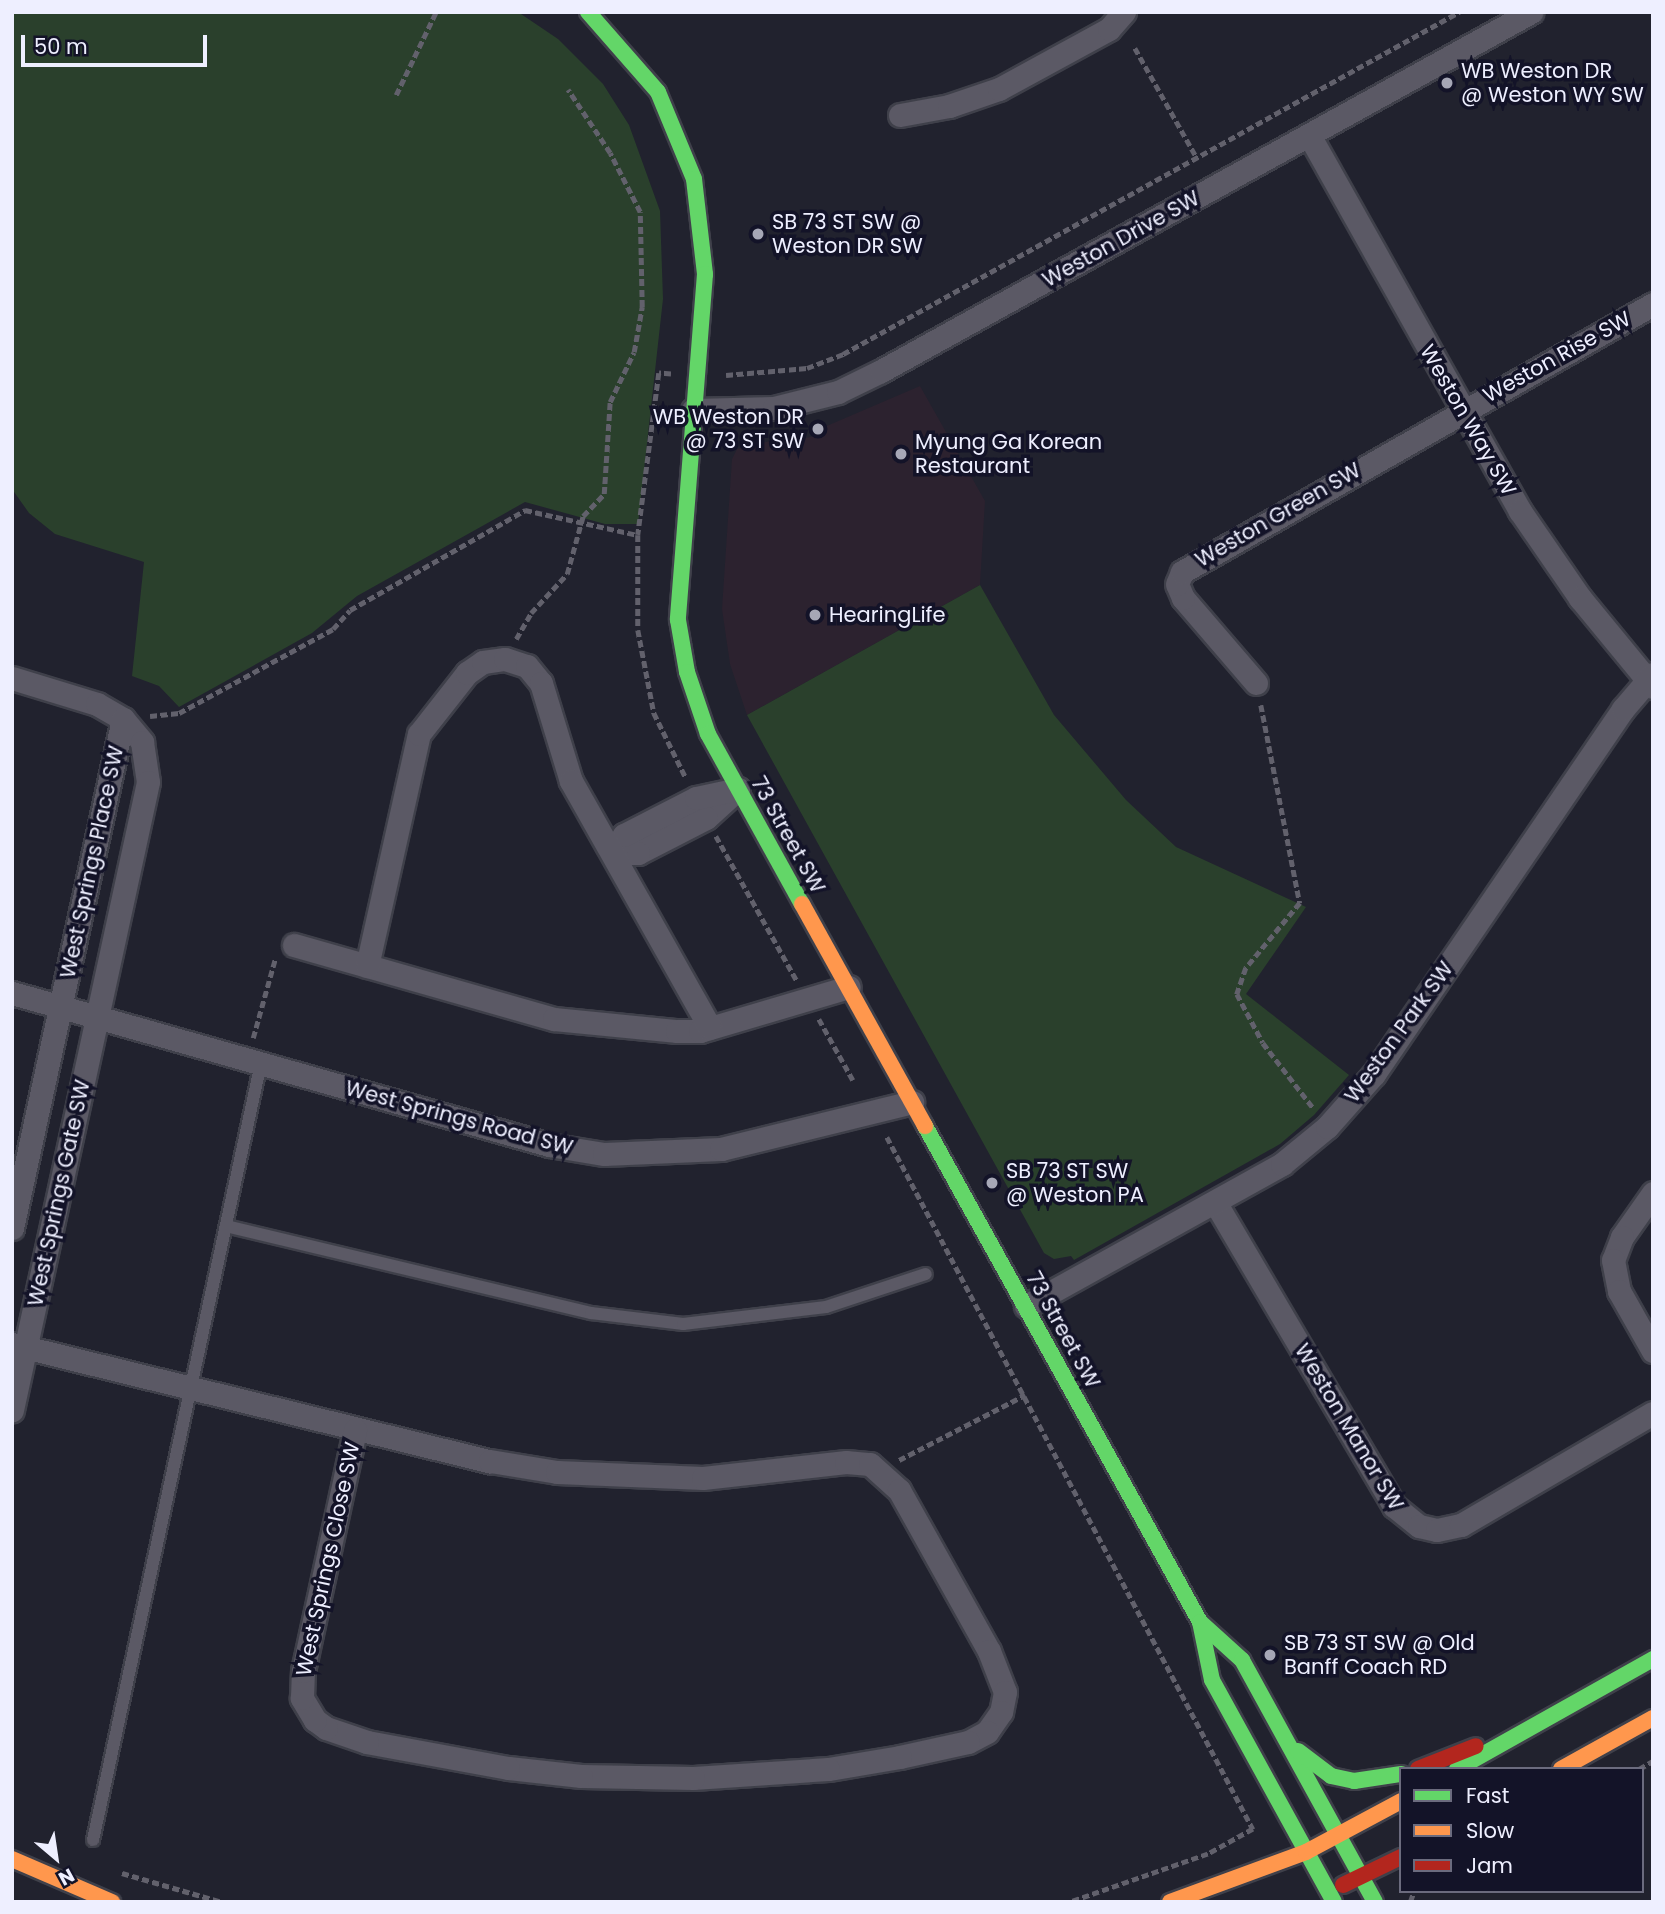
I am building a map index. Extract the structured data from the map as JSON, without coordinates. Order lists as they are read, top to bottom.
{
  "streets": {
    "street": [
      "Weston Drive SW",
      "Weston Rise SW",
      "Weston Way SW",
      "Weston Green SW",
      "73 Street SW",
      "West Springs Place SW",
      "Weston Park SW",
      "West Springs Road SW",
      "West Springs Gate SW",
      "Weston Manor SW",
      "West Springs Close SW"
    ]
  },
  "crossings": [
    ["Weston Drive SW", "Weston Way SW"],
    ["Weston Drive SW", "73 Street SW"],
    ["Weston Rise SW", "Weston Way SW"],
    ["Weston Rise SW", "Weston Green SW"],
    ["Weston Way SW", "Weston Green SW"],
    ["Weston Way SW", "Weston Park SW"],
    ["73 Street SW", "Weston Park SW"],
    ["73 Street SW", "West Springs Road SW"],
    ["West Springs Place SW", "West Springs Road SW"],
    ["West Springs Place SW", "West Springs Gate SW"],
    ["Weston Park SW", "Weston Manor SW"],
    ["West Springs Road SW", "West Springs Gate SW"],
    ["West Springs Gate SW", "West Springs Close SW"]
  ],
  "places": [
    "WB Weston DR @ Weston WY SW",
    "SB 73 ST SW @ Weston DR SW",
    "WB Weston DR @ 73 ST SW",
    "Myung Ga Korean Restaurant",
    "HearingLife",
    "SB 73 ST SW @ Weston PA",
    "SB 73 ST SW @ Old Banff Coach RD"
  ],
  "legend": ["Fast", "Slow", "Jam"],
  "scale_bar": "50 m",
  "north": "bottom right"
}
